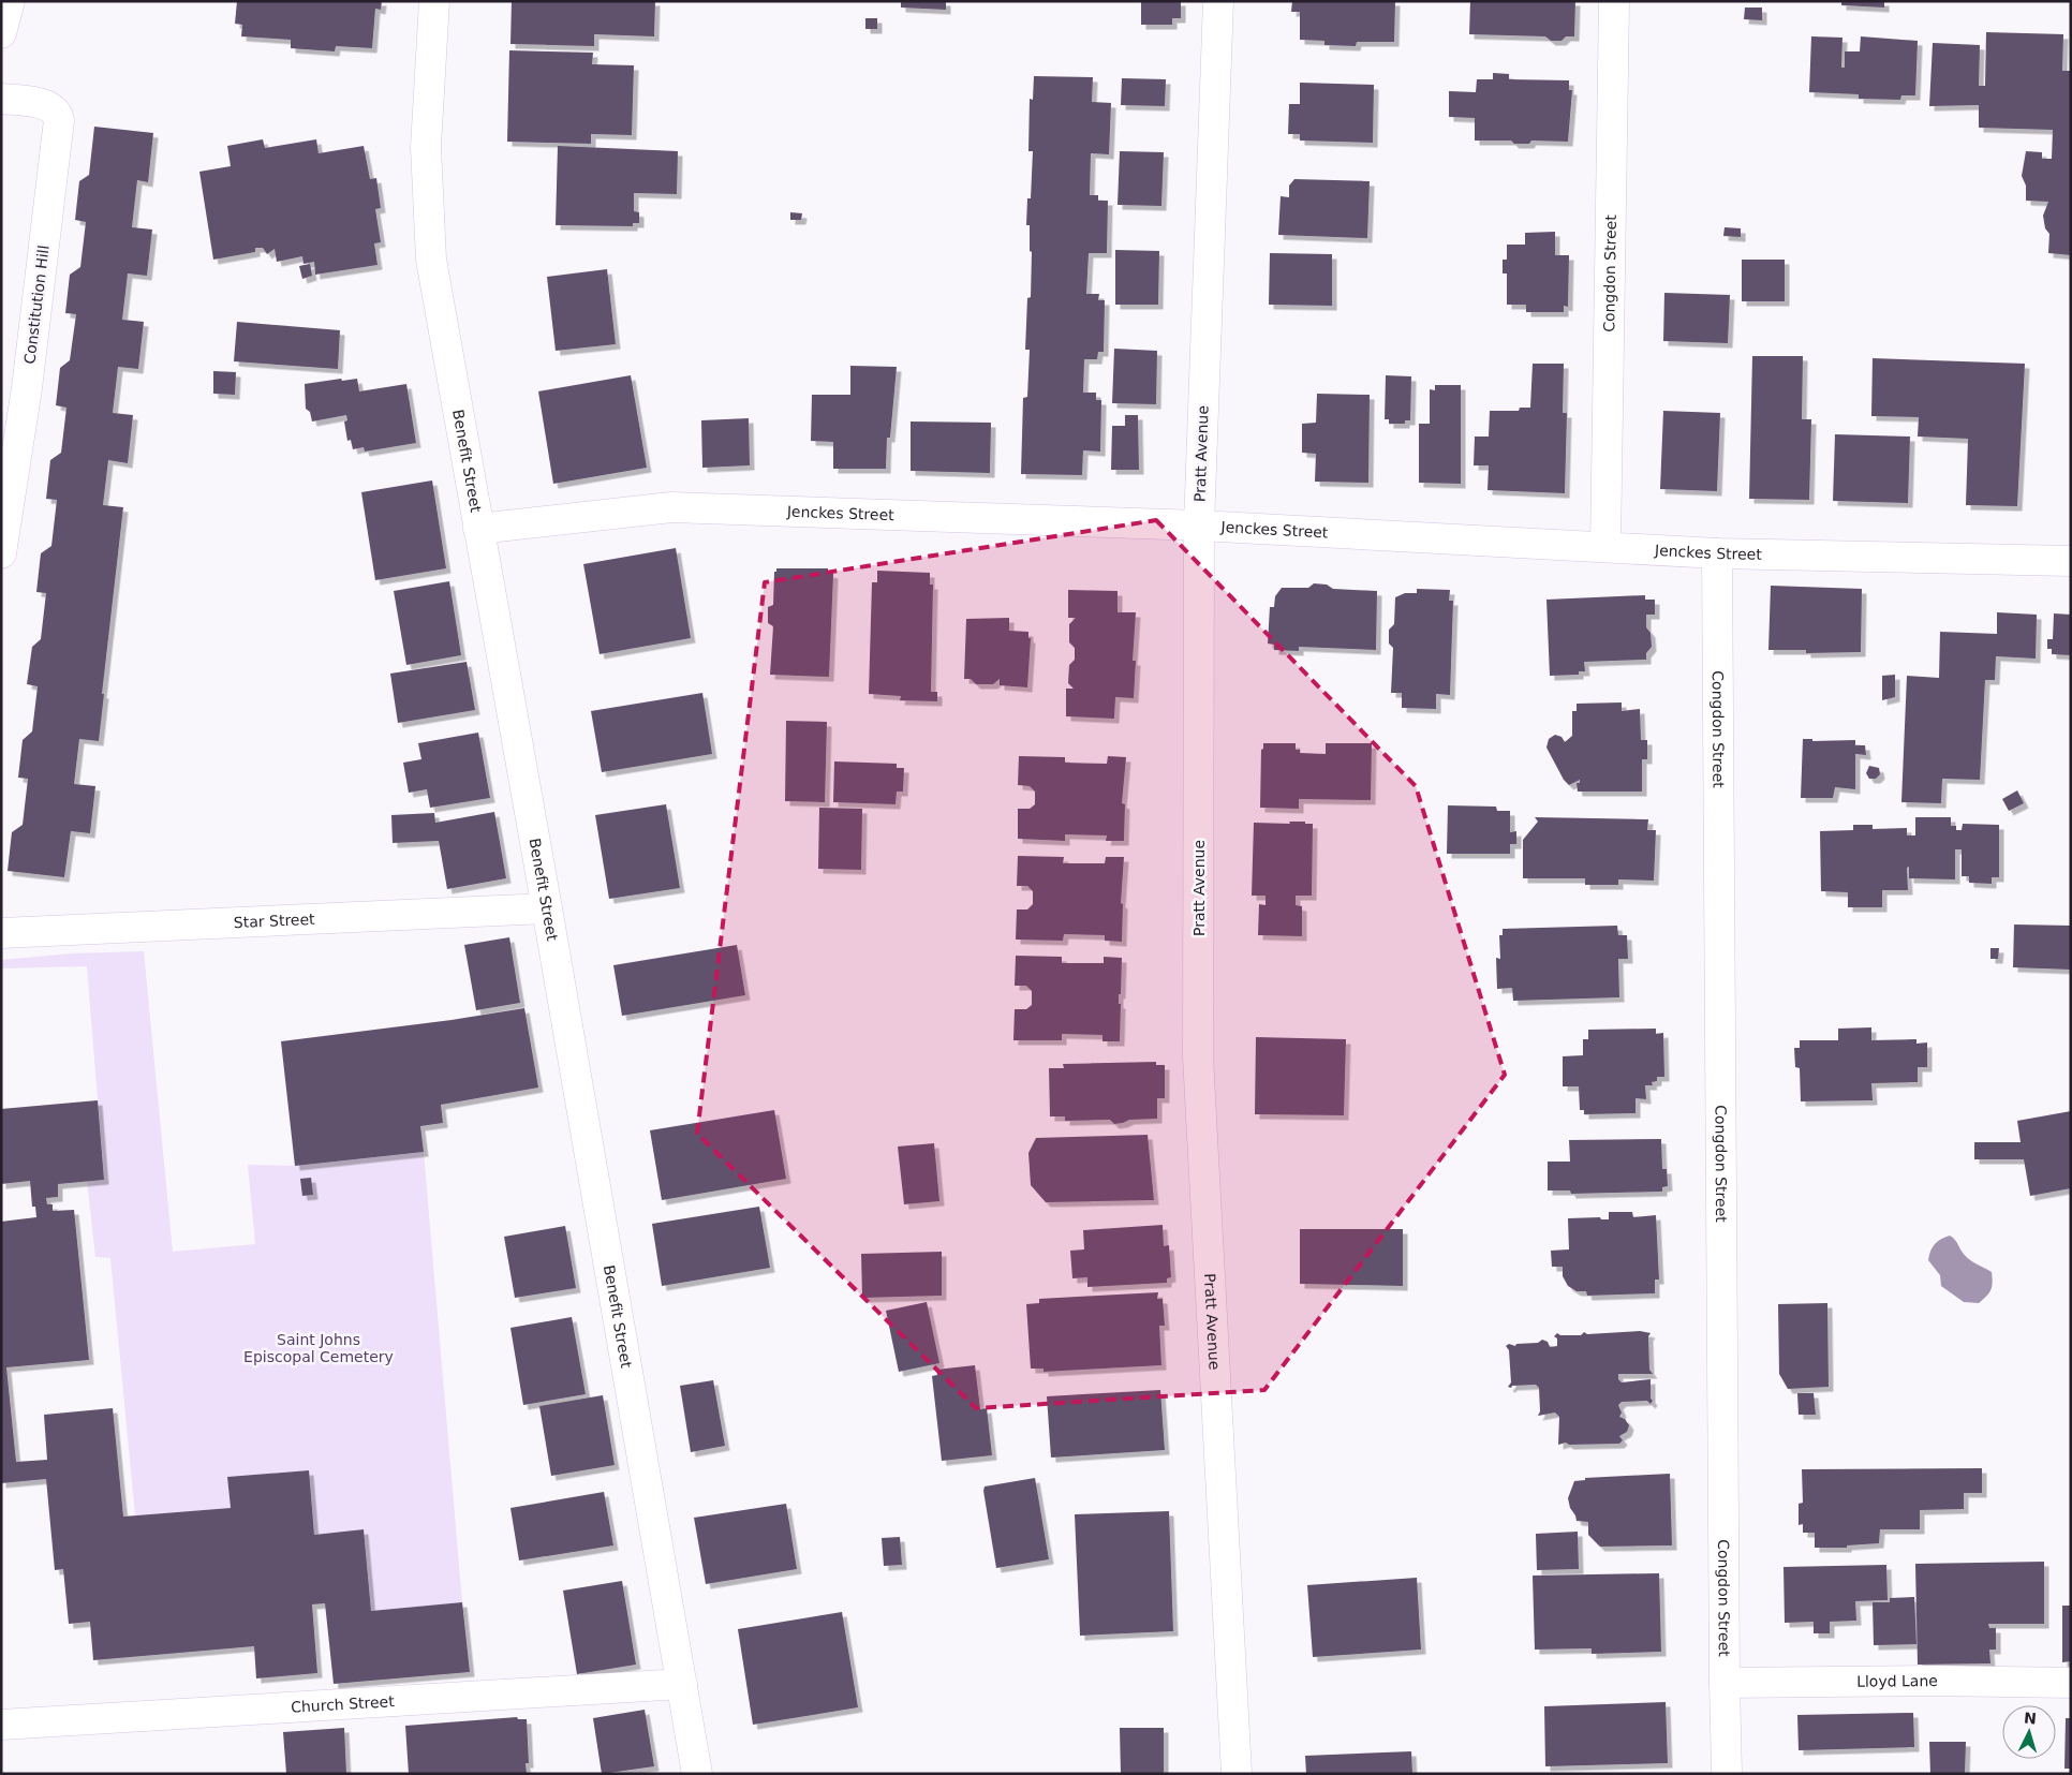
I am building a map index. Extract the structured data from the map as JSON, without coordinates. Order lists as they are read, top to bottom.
{
  "streets": {
    "street": [
      "Congdon Street",
      "Constitution Hill",
      "Pratt Avenue",
      "Benefit Street",
      "Jenckes Street",
      "Star Street",
      "Lloyd Lane",
      "Church Street"
    ]
  },
  "crossings": [
    ["Congdon Street", "Jenckes Street"],
    ["Congdon Street", "Lloyd Lane"],
    ["Pratt Avenue", "Jenckes Street"],
    ["Benefit Street", "Jenckes Street"],
    ["Benefit Street", "Star Street"],
    ["Benefit Street", "Church Street"]
  ],
  "parks": ["Saint Johns Episcopal Cemetery"],
  "north": "top"
}
